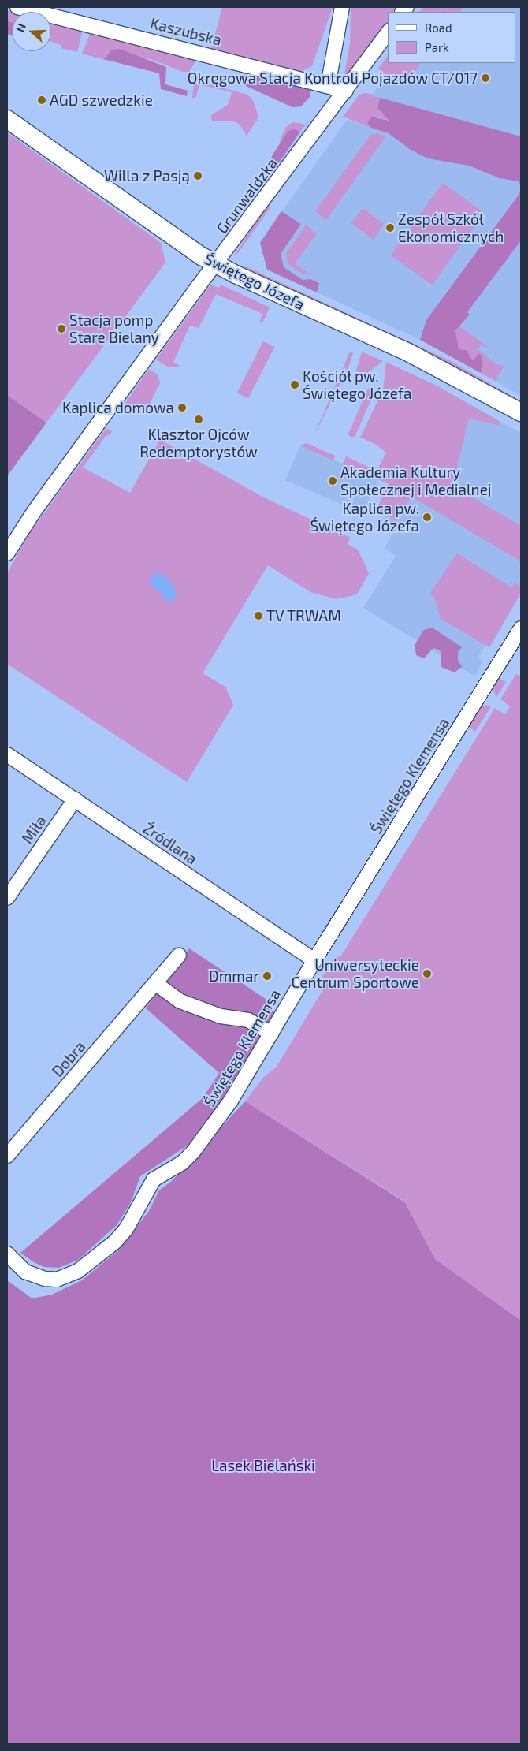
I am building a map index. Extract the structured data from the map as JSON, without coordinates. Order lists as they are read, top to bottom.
{
  "streets": {
    "street": [
      "Kaszubska",
      "Grunwaldzka",
      "Świętego Józefa",
      "Świętego Klemensa",
      "Miła",
      "Źródlana",
      "Dobra"
    ]
  },
  "crossings": [
    ["Kaszubska", "Grunwaldzka"],
    ["Grunwaldzka", "Świętego Józefa"],
    ["Świętego Klemensa", "Źródlana"],
    ["Miła", "Źródlana"]
  ],
  "parks": ["Lasek Bielański"],
  "places": [
    "Okręgowa Stacja Kontroli Pojazdów CT/017",
    "AGD szwedzkie",
    "Willa z Pasją",
    "Zespół Szkół Ekonomicznych",
    "Stacja pomp Stare Bielany",
    "Kościół pw. Świętego Józefa",
    "Kaplica domowa",
    "Klasztor Ojców Redemptorystów",
    "Akademia Kultury Społecznej i Medialnej",
    "Kaplica pw. Świętego Józefa",
    "TV TRWAM",
    "Uniwersyteckie Centrum Sportowe",
    "Dmmar"
  ],
  "legend": ["Road", "Park"],
  "north": "left"
}
